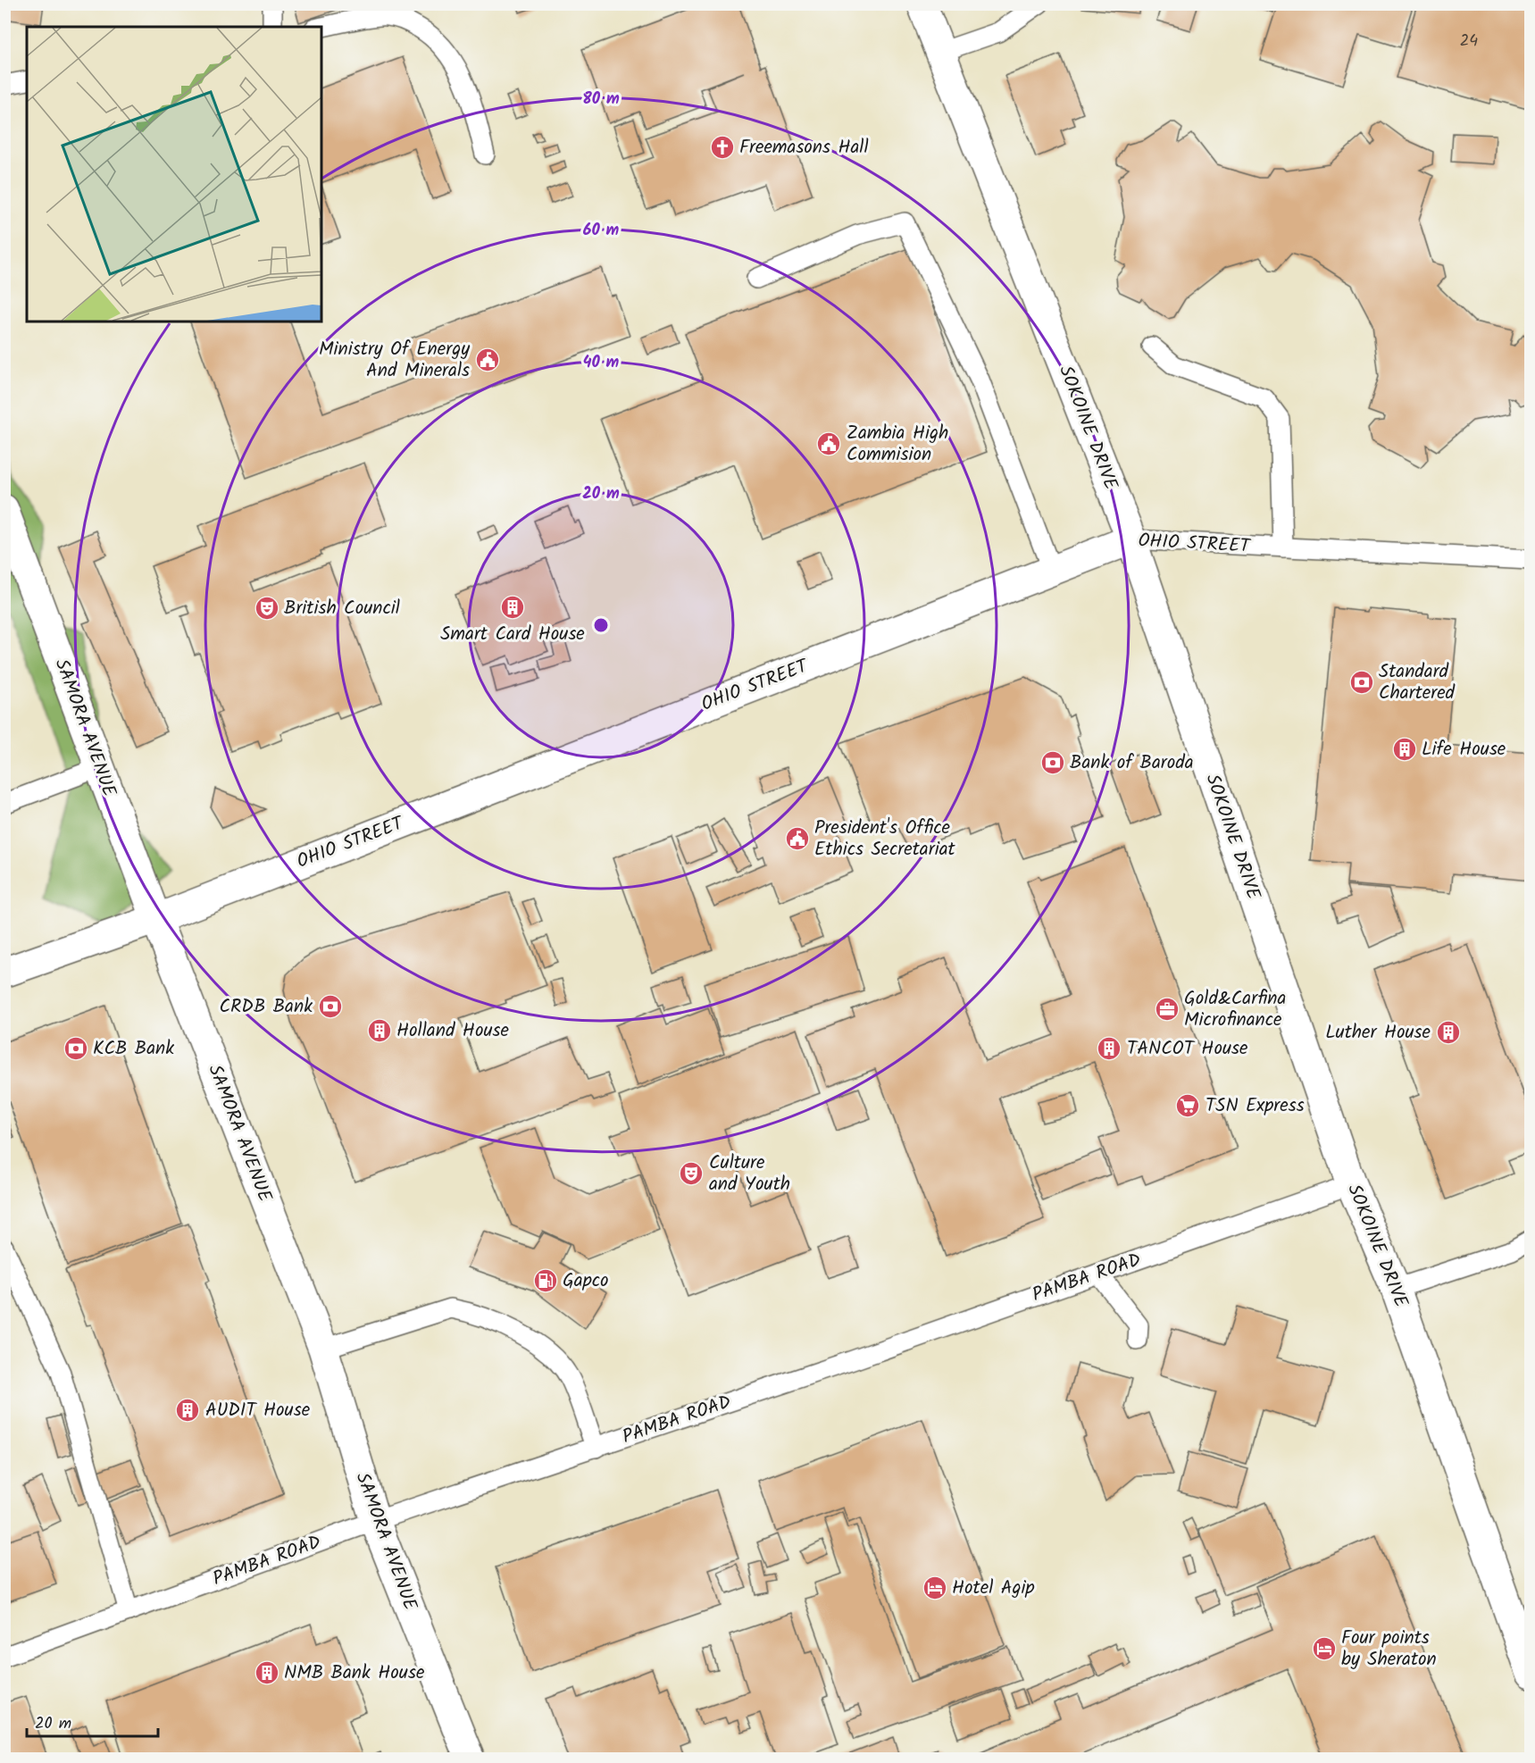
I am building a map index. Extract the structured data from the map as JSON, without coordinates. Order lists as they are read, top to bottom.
{
  "streets": {
    "street": ["SOKOINE DRIVE", "OHIO STREET", "SAMORA AVENUE"],
    "lane": ["PAMBA ROAD"]
  },
  "crossings": [
    ["SOKOINE DRIVE", "OHIO STREET"],
    ["SOKOINE DRIVE", "PAMBA ROAD"],
    ["OHIO STREET", "SAMORA AVENUE"],
    ["SAMORA AVENUE", "PAMBA ROAD"]
  ],
  "places": {
    "church": ["Freemasons Hall"],
    "public building": ["Ministry Of Energy And Minerals", "Zambia High Commision", "President's Office Ethics Secretariat"],
    "building": [
      "Smart Card House",
      "Life House",
      "Holland House",
      "Luther House",
      "TANCOT House",
      "AUDIT House",
      "NMB Bank House"
    ],
    "theatre": ["British Council", "Culture and Youth"],
    "bank": [
      "Standard Chartered",
      "Bank of Baroda",
      "CRDB Bank",
      "KCB Bank"
    ],
    "office": ["Gold&Carfina Microfinance"],
    "supermarket": ["TSN Express"],
    "fuel station": ["Gapco"],
    "hotel": ["Hotel Agip", "Four points by Sheraton"]
  },
  "house_numbers": ["24"],
  "scale_bar": "20 m",
  "rings": [
    "80 m",
    "60 m",
    "40 m",
    "20 m"
  ]
}
